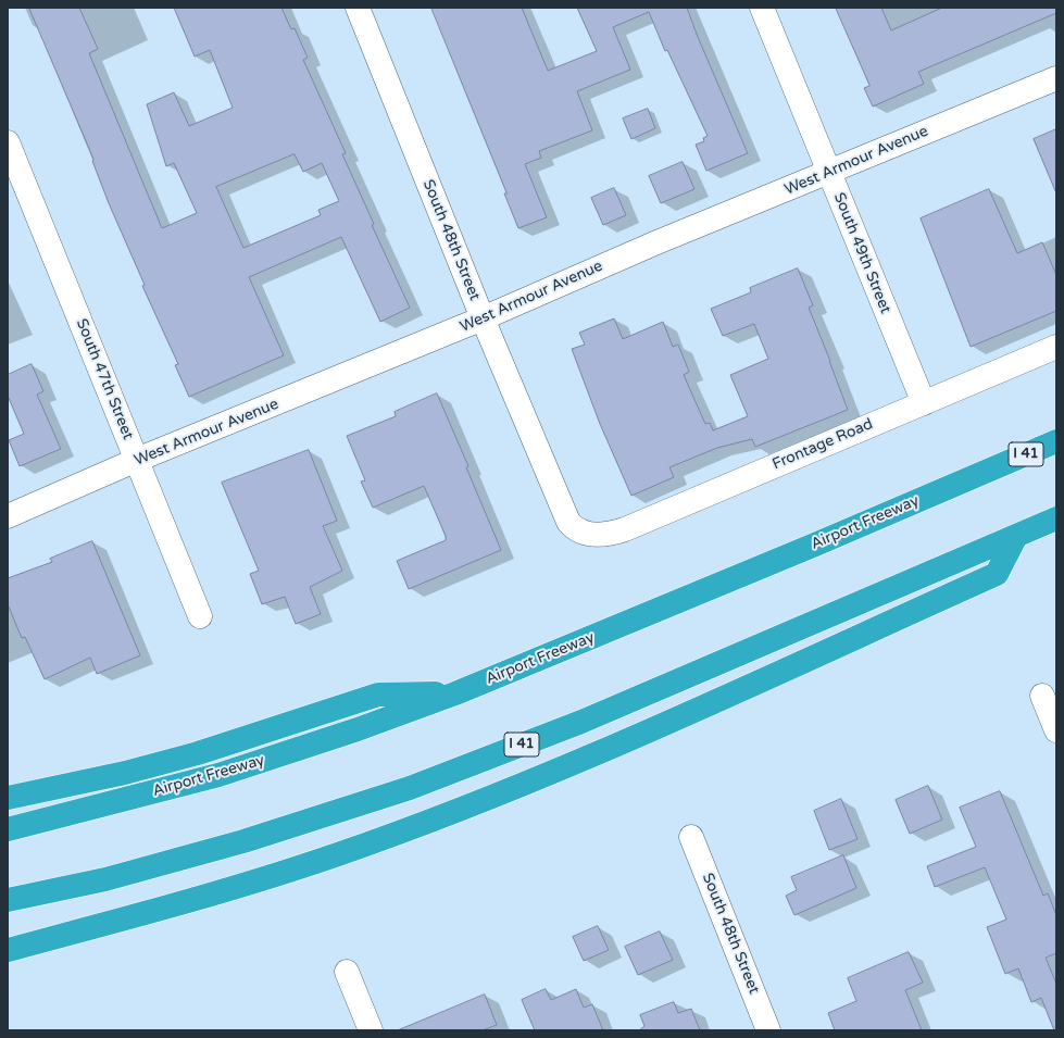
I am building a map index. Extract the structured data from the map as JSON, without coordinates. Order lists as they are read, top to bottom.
{
  "streets": {
    "highway": ["I 41", "Airport Freeway"],
    "street": [
      "West Armour Avenue",
      "South 48th Street",
      "South 49th Street",
      "South 47th Street",
      "Frontage Road"
    ]
  },
  "crossings": [
    ["West Armour Avenue", "South 48th Street"],
    ["West Armour Avenue", "South 49th Street"],
    ["West Armour Avenue", "South 47th Street"],
    ["South 48th Street", "Frontage Road"],
    ["South 49th Street", "Frontage Road"]
  ]
}
